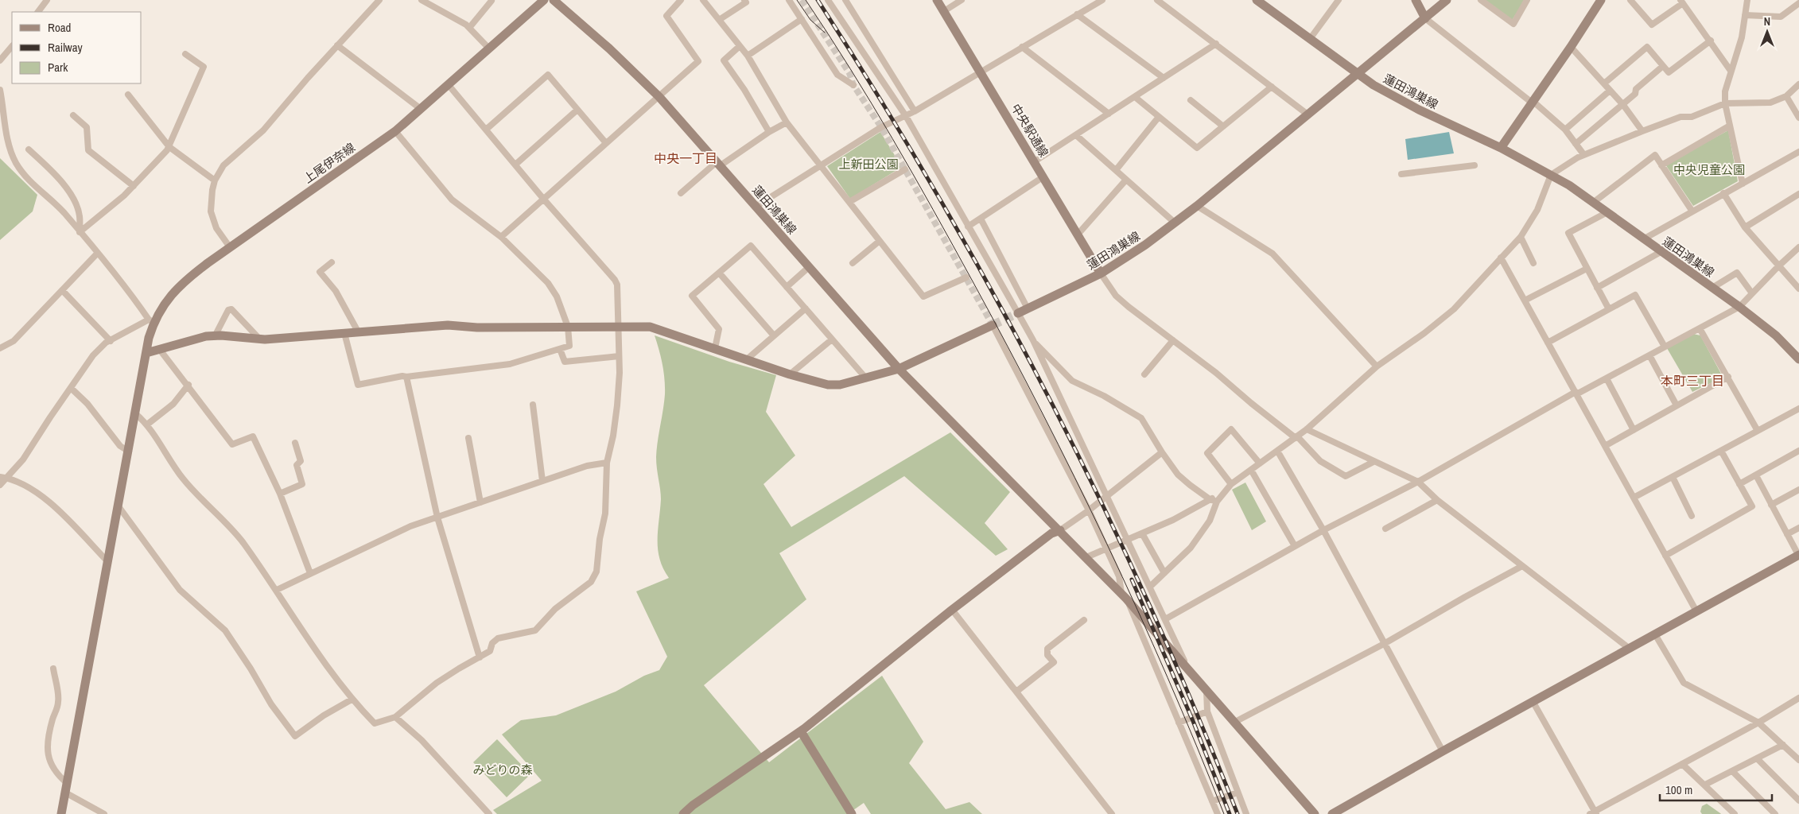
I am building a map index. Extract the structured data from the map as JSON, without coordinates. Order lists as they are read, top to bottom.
{
  "streets": {
    "street": ["蓮田鴻巣線", "中央駅通線", "上尾伊奈線"]
  },
  "crossings": [
    ["蓮田鴻巣線", "中央駅通線"]
  ],
  "districts": ["中央一丁目", "本町三丁目"],
  "parks": ["上新田公園", "中央児童公園", "みどりの森"],
  "legend": ["Road", "Railway", "Park"],
  "scale_bar": "100 m",
  "north": "top"
}
